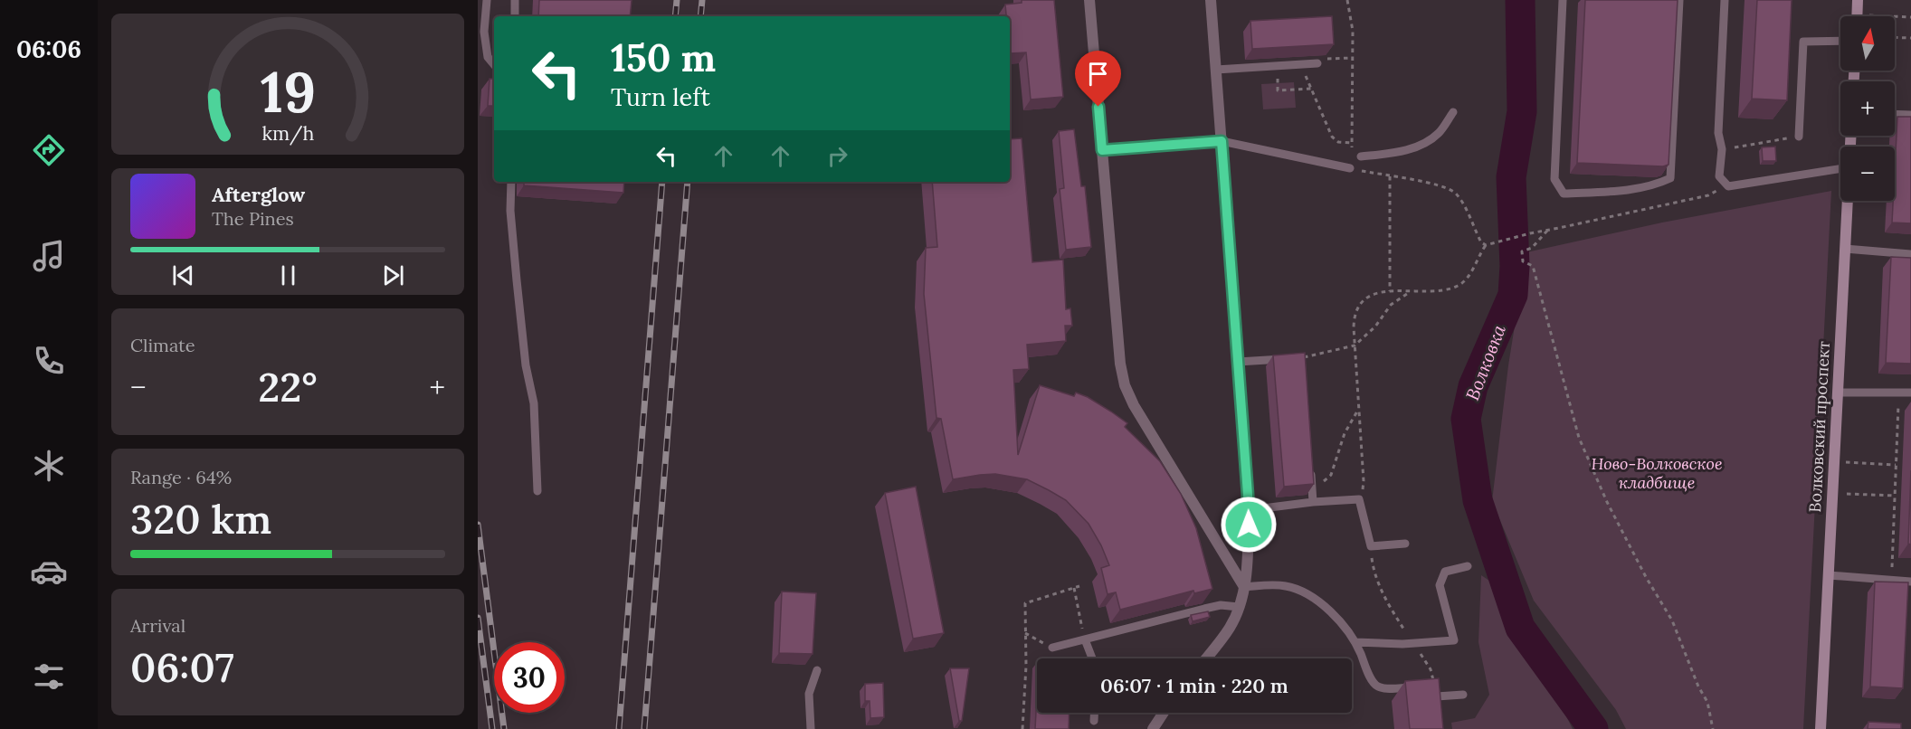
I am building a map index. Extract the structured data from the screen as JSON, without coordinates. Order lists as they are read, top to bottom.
{
  "streets": {
    "street": ["Волковский проспект"]
  },
  "water": ["Волковка"],
  "parks": ["Ново-Волковское кладбище"],
  "north": "top",
  "page": {
    "tabs": "06:06",
    "map_buttons": ["+", "−"],
    "turn": ["150 m", "Turn left"],
    "song": ["Afterglow", "The Pines"],
    "tile": [
      "Climate",
      ["Range · 64%", "320 km"],
      ["Arrival", "06:07"]
    ],
    "heat": ["−", "22°", "+"],
    "limit": "30",
    "trip": "06:07 · 1 min · 220 m",
    "gauge": ["19", "km/h"]
  }
}
